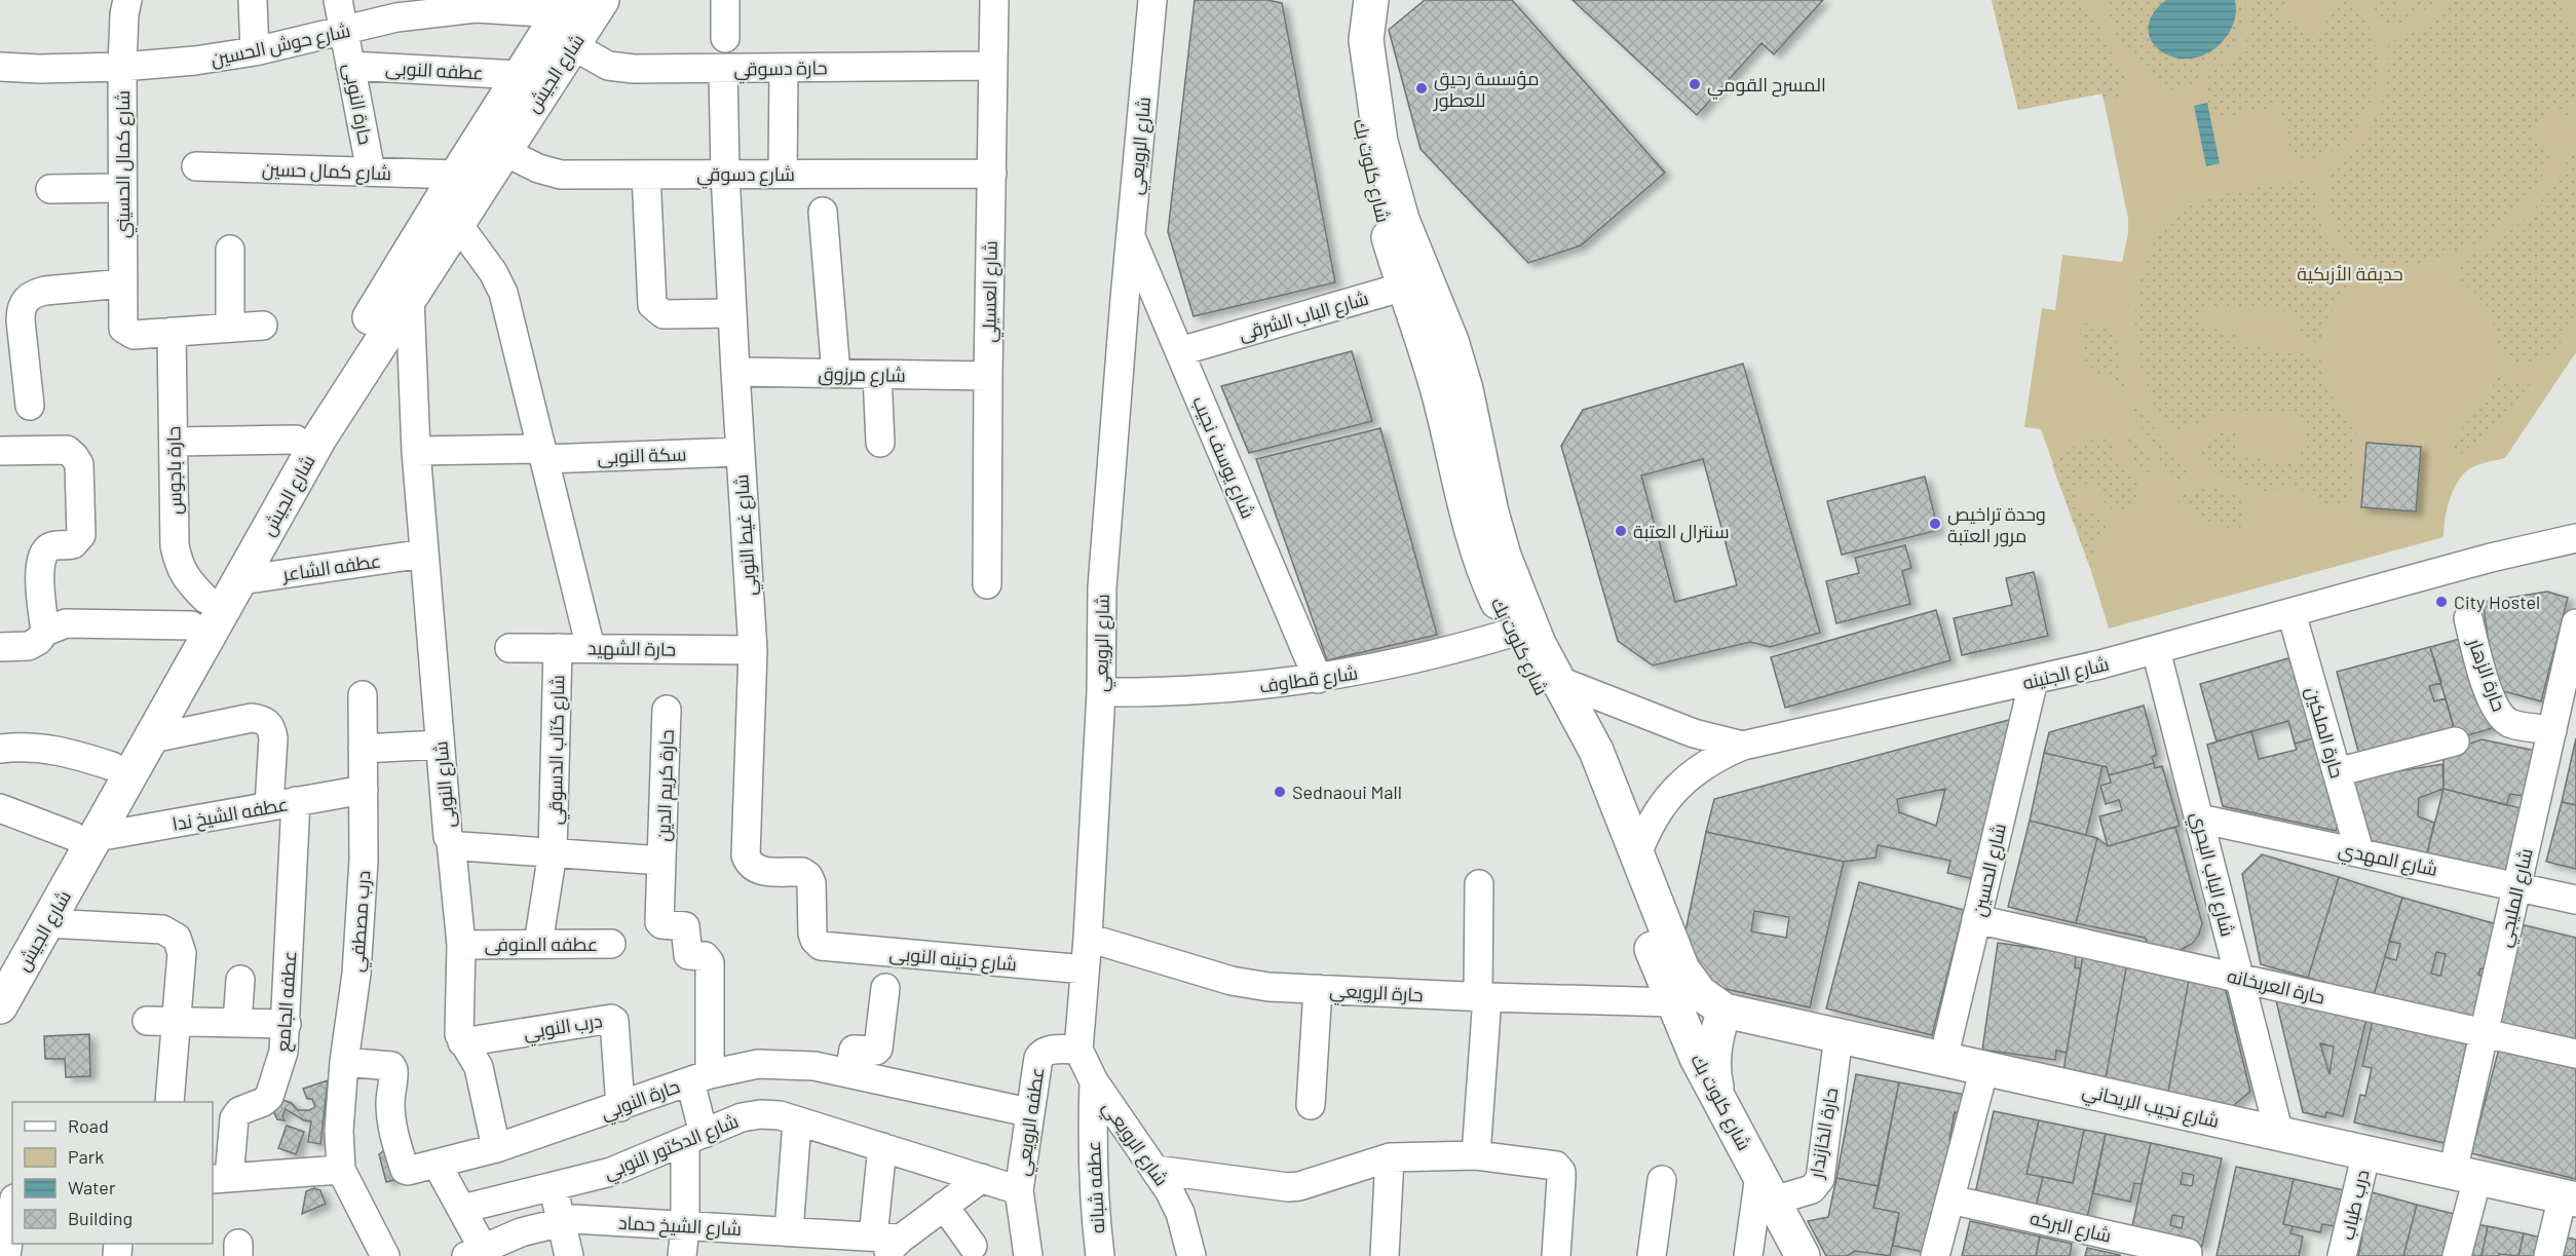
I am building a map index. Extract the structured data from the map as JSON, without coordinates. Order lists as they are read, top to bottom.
{
  "streets": {
    "street": [
      "شارع حوش الحسين",
      "حارة دسوقي",
      "عطفه النوبى",
      "شارع الجيش",
      "حارة النوبى",
      "شارع الرويعي",
      "شارع كمال الحسيني",
      "شارع كمال حسين",
      "شارع كلوت بك",
      "شارع دسوقي",
      "شارع العسيلي",
      "شارع الباب الشرقى",
      "شارع مرزوق",
      "سكة النوبى",
      "شارع يوسف نجيب",
      "حارة باجوس",
      "شارع غيط النوبي",
      "عطفه الشاعر",
      "حارة الشهيد",
      "شارع الجنينه",
      "حارة الزهار",
      "شارع قطاوف",
      "حارة الملكين",
      "شارع كتاب الدسوقي",
      "شارع النوبى",
      "حارة كريم الدين",
      "عطفه الشيخ ندا",
      "شارع المهدي",
      "شارع الحسين",
      "شارع الباب البحري",
      "شارع المليجي",
      "درب مصطفي",
      "عطفه المنوفى",
      "شارع جنينه النوبى",
      "حارة العربخانه",
      "حارة الرويعي",
      "عطفه الجامع",
      "درب النوبي",
      "حارة النوبي",
      "شارع نجيب الريحاني",
      "عطفه الرويعي",
      "حارة الخازندار",
      "شارع الدكتور النوبي",
      "عطفه شبانه",
      "درب طباب",
      "شارع الشيخ حماد",
      "شارع البركه"
    ]
  },
  "crossings": [
    ["شارع حوش الحسين", "شارع الجيش"],
    ["شارع حوش الحسين", "حارة النوبى"],
    ["شارع حوش الحسين", "شارع كمال الحسيني"],
    ["حارة دسوقي", "شارع الجيش"],
    ["حارة دسوقي", "شارع العسيلي"],
    ["حارة دسوقي", "شارع غيط النوبي"],
    ["عطفه النوبى", "شارع الجيش"],
    ["عطفه النوبى", "حارة النوبى"],
    ["شارع الجيش", "شارع كمال حسين"],
    ["شارع الجيش", "شارع دسوقي"],
    ["شارع الجيش", "حارة باجوس"],
    ["شارع الجيش", "عطفه الشاعر"],
    ["شارع الجيش", "شارع النوبى"],
    ["شارع الجيش", "عطفه الشيخ ندا"],
    ["حارة النوبى", "شارع كمال حسين"],
    ["شارع الرويعي", "شارع يوسف نجيب"],
    ["شارع الرويعي", "شارع قطاوف"],
    ["شارع الرويعي", "شارع جنينه النوبى"],
    ["شارع الرويعي", "حارة الرويعي"],
    ["شارع الرويعي", "عطفه الرويعي"],
    ["شارع الرويعي", "عطفه شبانه"],
    ["شارع كمال الحسيني", "حارة باجوس"],
    ["شارع كلوت بك", "شارع الباب الشرقى"],
    ["شارع كلوت بك", "شارع الجنينه"],
    ["شارع كلوت بك", "شارع قطاوف"],
    ["شارع كلوت بك", "حارة الرويعي"],
    ["شارع كلوت بك", "شارع نجيب الريحاني"],
    ["شارع كلوت بك", "حارة الخازندار"],
    ["شارع دسوقي", "شارع العسيلي"],
    ["شارع دسوقي", "شارع غيط النوبي"],
    ["شارع العسيلي", "شارع مرزوق"],
    ["شارع الباب الشرقى", "شارع يوسف نجيب"],
    ["شارع مرزوق", "شارع غيط النوبي"],
    ["سكة النوبى", "شارع غيط النوبي"],
    ["سكة النوبى", "شارع النوبى"],
    ["شارع يوسف نجيب", "شارع قطاوف"],
    ["شارع غيط النوبي", "حارة الشهيد"],
    ["شارع غيط النوبي", "شارع جنينه النوبى"],
    ["عطفه الشاعر", "شارع النوبى"],
    ["حارة الشهيد", "شارع كتاب الدسوقي"],
    ["شارع الجنينه", "حارة الملكين"],
    ["شارع الجنينه", "شارع الحسين"],
    ["شارع الجنينه", "شارع الباب البحري"],
    ["حارة الزهار", "شارع المليجي"],
    ["حارة الملكين", "شارع المهدي"],
    ["شارع كتاب الدسوقي", "شارع النوبى"],
    ["شارع كتاب الدسوقي", "عطفه المنوفى"],
    ["شارع النوبى", "حارة كريم الدين"],
    ["عطفه الشيخ ندا", "درب مصطفي"],
    ["عطفه الشيخ ندا", "عطفه الجامع"],
    ["شارع المهدي", "شارع الباب البحري"],
    ["شارع المهدي", "شارع المليجي"],
    ["شارع الحسين", "حارة العربخانه"],
    ["شارع الحسين", "شارع نجيب الريحاني"],
    ["شارع الباب البحري", "حارة العربخانه"],
    ["شارع الباب البحري", "شارع نجيب الريحاني"],
    ["شارع المليجي", "حارة العربخانه"],
    ["شارع المليجي", "شارع نجيب الريحاني"],
    ["درب مصطفي", "حارة النوبي"],
    ["عطفه المنوفى", "درب النوبي"],
    ["عطفه المنوفى", "حارة النوبي"],
    ["درب النوبي", "حارة النوبي"],
    ["حارة النوبي", "عطفه الرويعي"],
    ["شارع نجيب الريحاني", "حارة الخازندار"],
    ["شارع نجيب الريحاني", "درب طباب"],
    ["عطفه الرويعي", "شارع الدكتور النوبي"]
  ],
  "parks": ["حديقة الأزبكية"],
  "places": [
    "المسرح القومي",
    "مؤسسة رحيق للعطور",
    "وحدة تراخيص مرور العتبة",
    "سنترال العتبة",
    "City Hostel",
    "Sednaoui Mall"
  ],
  "legend": [
    "Road",
    "Park",
    "Water",
    "Building"
  ]
}
